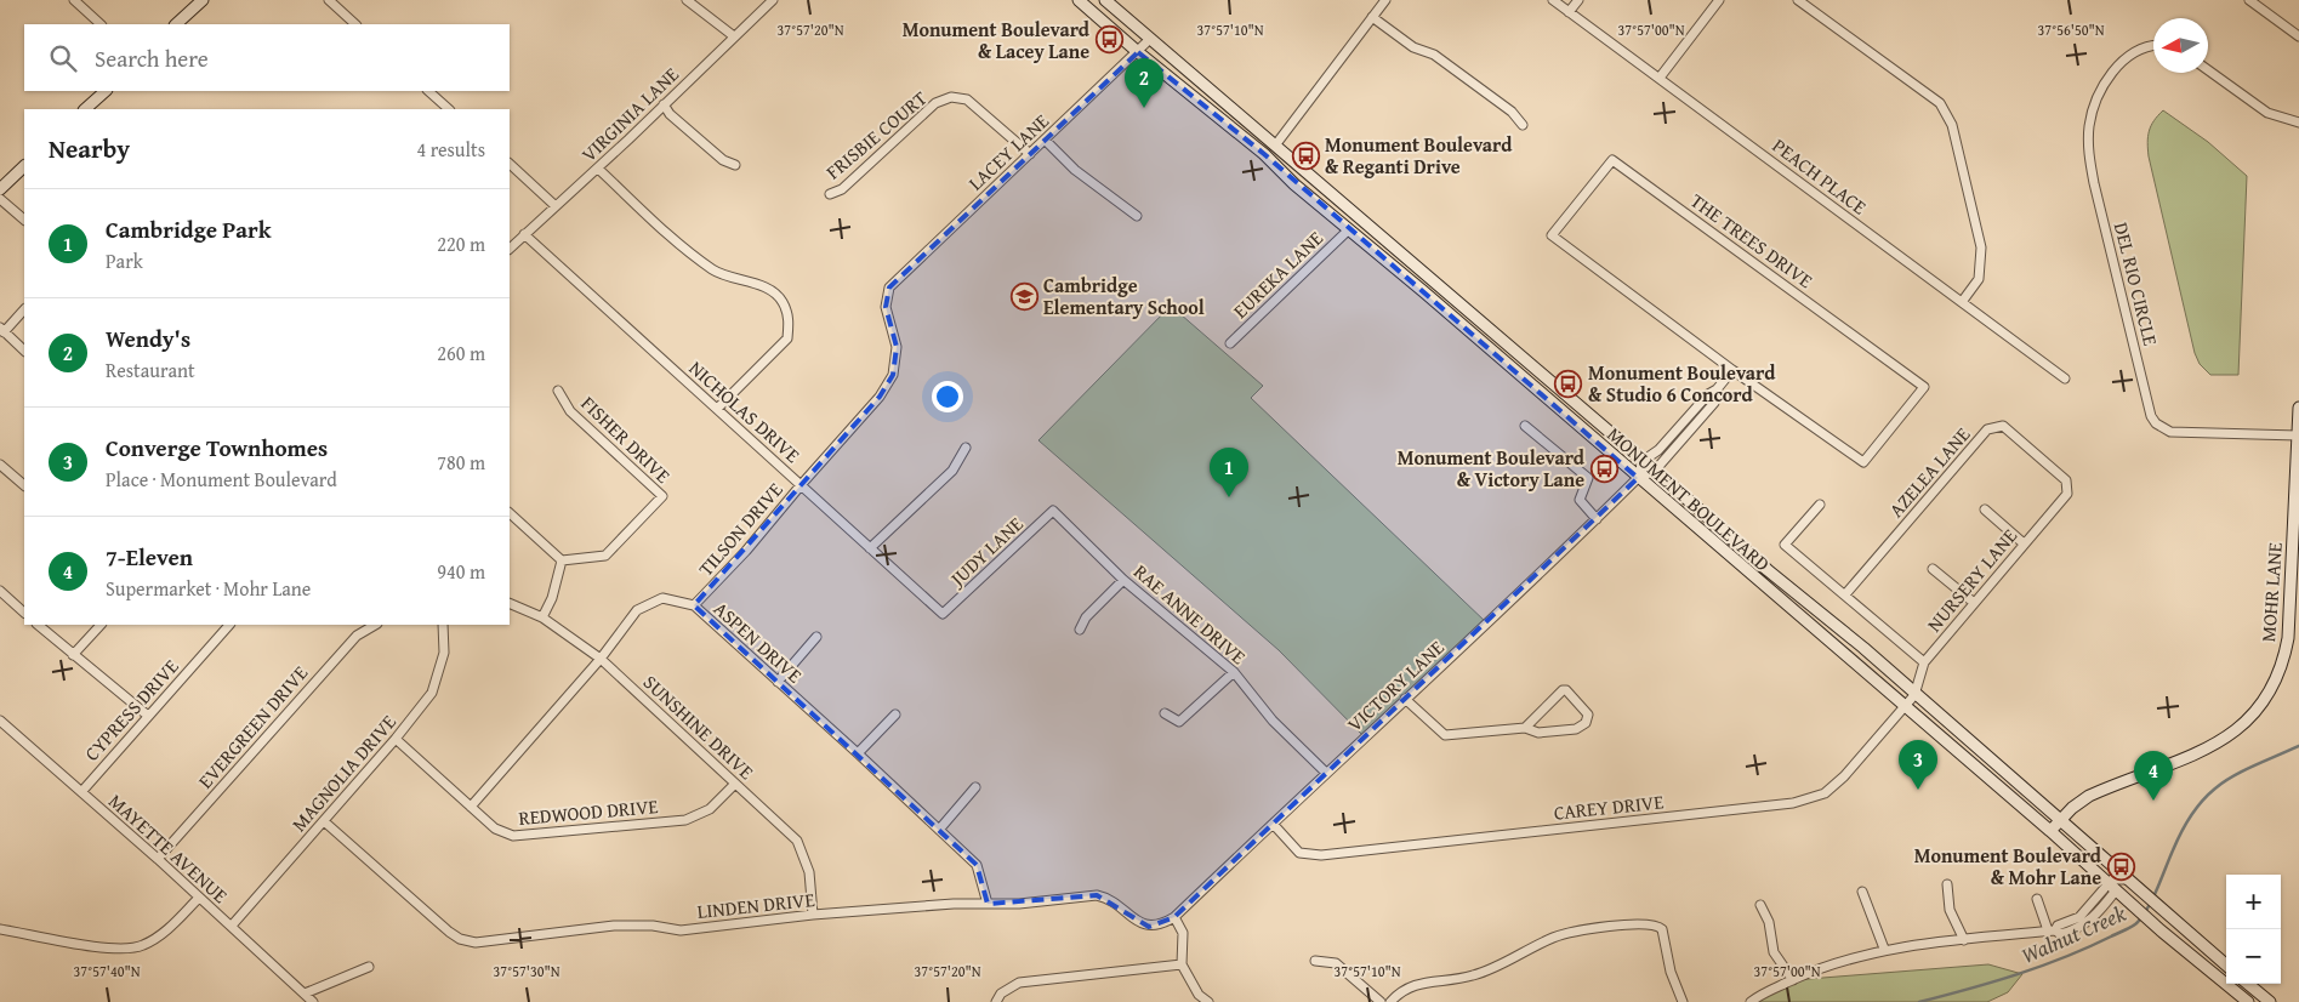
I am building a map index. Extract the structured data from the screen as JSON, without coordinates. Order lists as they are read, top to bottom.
{
  "streets": {
    "main road": ["MONUMENT BOULEVARD", "MOHR LANE"],
    "street": [
      "VIRGINIA LANE",
      "FRISBIE COURT",
      "LACEY LANE",
      "PEACH PLACE",
      "THE TREES DRIVE",
      "EUREKA LANE",
      "DEL RIO CIRCLE",
      "NICHOLAS DRIVE",
      "FISHER DRIVE",
      "AZELEA LANE",
      "TILSON DRIVE",
      "JUDY LANE",
      "NURSERY LANE",
      "RAE ANNE DRIVE",
      "ASPEN DRIVE",
      "VICTORY LANE",
      "CYPRESS DRIVE",
      "EVERGREEN DRIVE",
      "SUNSHINE DRIVE",
      "MAGNOLIA DRIVE",
      "CAREY DRIVE",
      "REDWOOD DRIVE",
      "MAYETTE AVENUE",
      "LINDEN DRIVE"
    ]
  },
  "crossings": [
    ["VIRGINIA LANE", "NICHOLAS DRIVE"],
    ["FRISBIE COURT", "LACEY LANE"],
    ["LACEY LANE", "MONUMENT BOULEVARD"],
    ["LACEY LANE", "TILSON DRIVE"],
    ["EUREKA LANE", "MONUMENT BOULEVARD"],
    ["DEL RIO CIRCLE", "MOHR LANE"],
    ["NICHOLAS DRIVE", "TILSON DRIVE"],
    ["NICHOLAS DRIVE", "JUDY LANE"],
    ["AZELEA LANE", "NURSERY LANE"],
    ["MONUMENT BOULEVARD", "NURSERY LANE"],
    ["MONUMENT BOULEVARD", "MOHR LANE"],
    ["MONUMENT BOULEVARD", "VICTORY LANE"],
    ["MONUMENT BOULEVARD", "CAREY DRIVE"],
    ["TILSON DRIVE", "ASPEN DRIVE"],
    ["JUDY LANE", "RAE ANNE DRIVE"],
    ["NURSERY LANE", "CAREY DRIVE"],
    ["RAE ANNE DRIVE", "VICTORY LANE"],
    ["ASPEN DRIVE", "SUNSHINE DRIVE"],
    ["ASPEN DRIVE", "REDWOOD DRIVE"],
    ["ASPEN DRIVE", "LINDEN DRIVE"],
    ["VICTORY LANE", "CAREY DRIVE"],
    ["VICTORY LANE", "LINDEN DRIVE"],
    ["CYPRESS DRIVE", "MAYETTE AVENUE"],
    ["EVERGREEN DRIVE", "MAYETTE AVENUE"],
    ["SUNSHINE DRIVE", "REDWOOD DRIVE"],
    ["SUNSHINE DRIVE", "LINDEN DRIVE"],
    ["MAGNOLIA DRIVE", "REDWOOD DRIVE"],
    ["MAGNOLIA DRIVE", "MAYETTE AVENUE"],
    ["MAGNOLIA DRIVE", "LINDEN DRIVE"]
  ],
  "water": ["Walnut Creek"],
  "places": {
    "bus stop": [
      "Monument Boulevard & Lacey Lane",
      "Monument Boulevard & Reganti Drive",
      "Monument Boulevard & Studio 6 Concord",
      "Monument Boulevard & Victory Lane",
      "Monument Boulevard & Mohr Lane"
    ],
    "school or university": ["Cambridge Elementary School"]
  },
  "north": "left",
  "page": {
    "search": "Search here",
    "pins": [
      "2",
      "1",
      "3",
      "4"
    ],
    "heading": ["Nearby", "4 results"],
    "list": [
      {
        "mark": "1",
        "name": "Cambridge Park",
        "note": "Park",
        "value": "220 m"
      },
      {
        "mark": "2",
        "name": "Wendy's",
        "note": "Restaurant",
        "value": "260 m"
      },
      {
        "mark": "3",
        "name": "Converge Townhomes",
        "note": "Place · Monument Boulevard",
        "value": "780 m"
      },
      {
        "mark": "4",
        "name": "7-Eleven",
        "note": "Supermarket · Mohr Lane",
        "value": "940 m"
      }
    ],
    "map_buttons": ["+", "−"]
  },
  "coordinates": [
    "37°57'20\"N",
    "37°57'10\"N",
    "37°57'00\"N",
    "37°56'50\"N",
    "37°57'40\"N",
    "37°57'30\"N"
  ]
}
